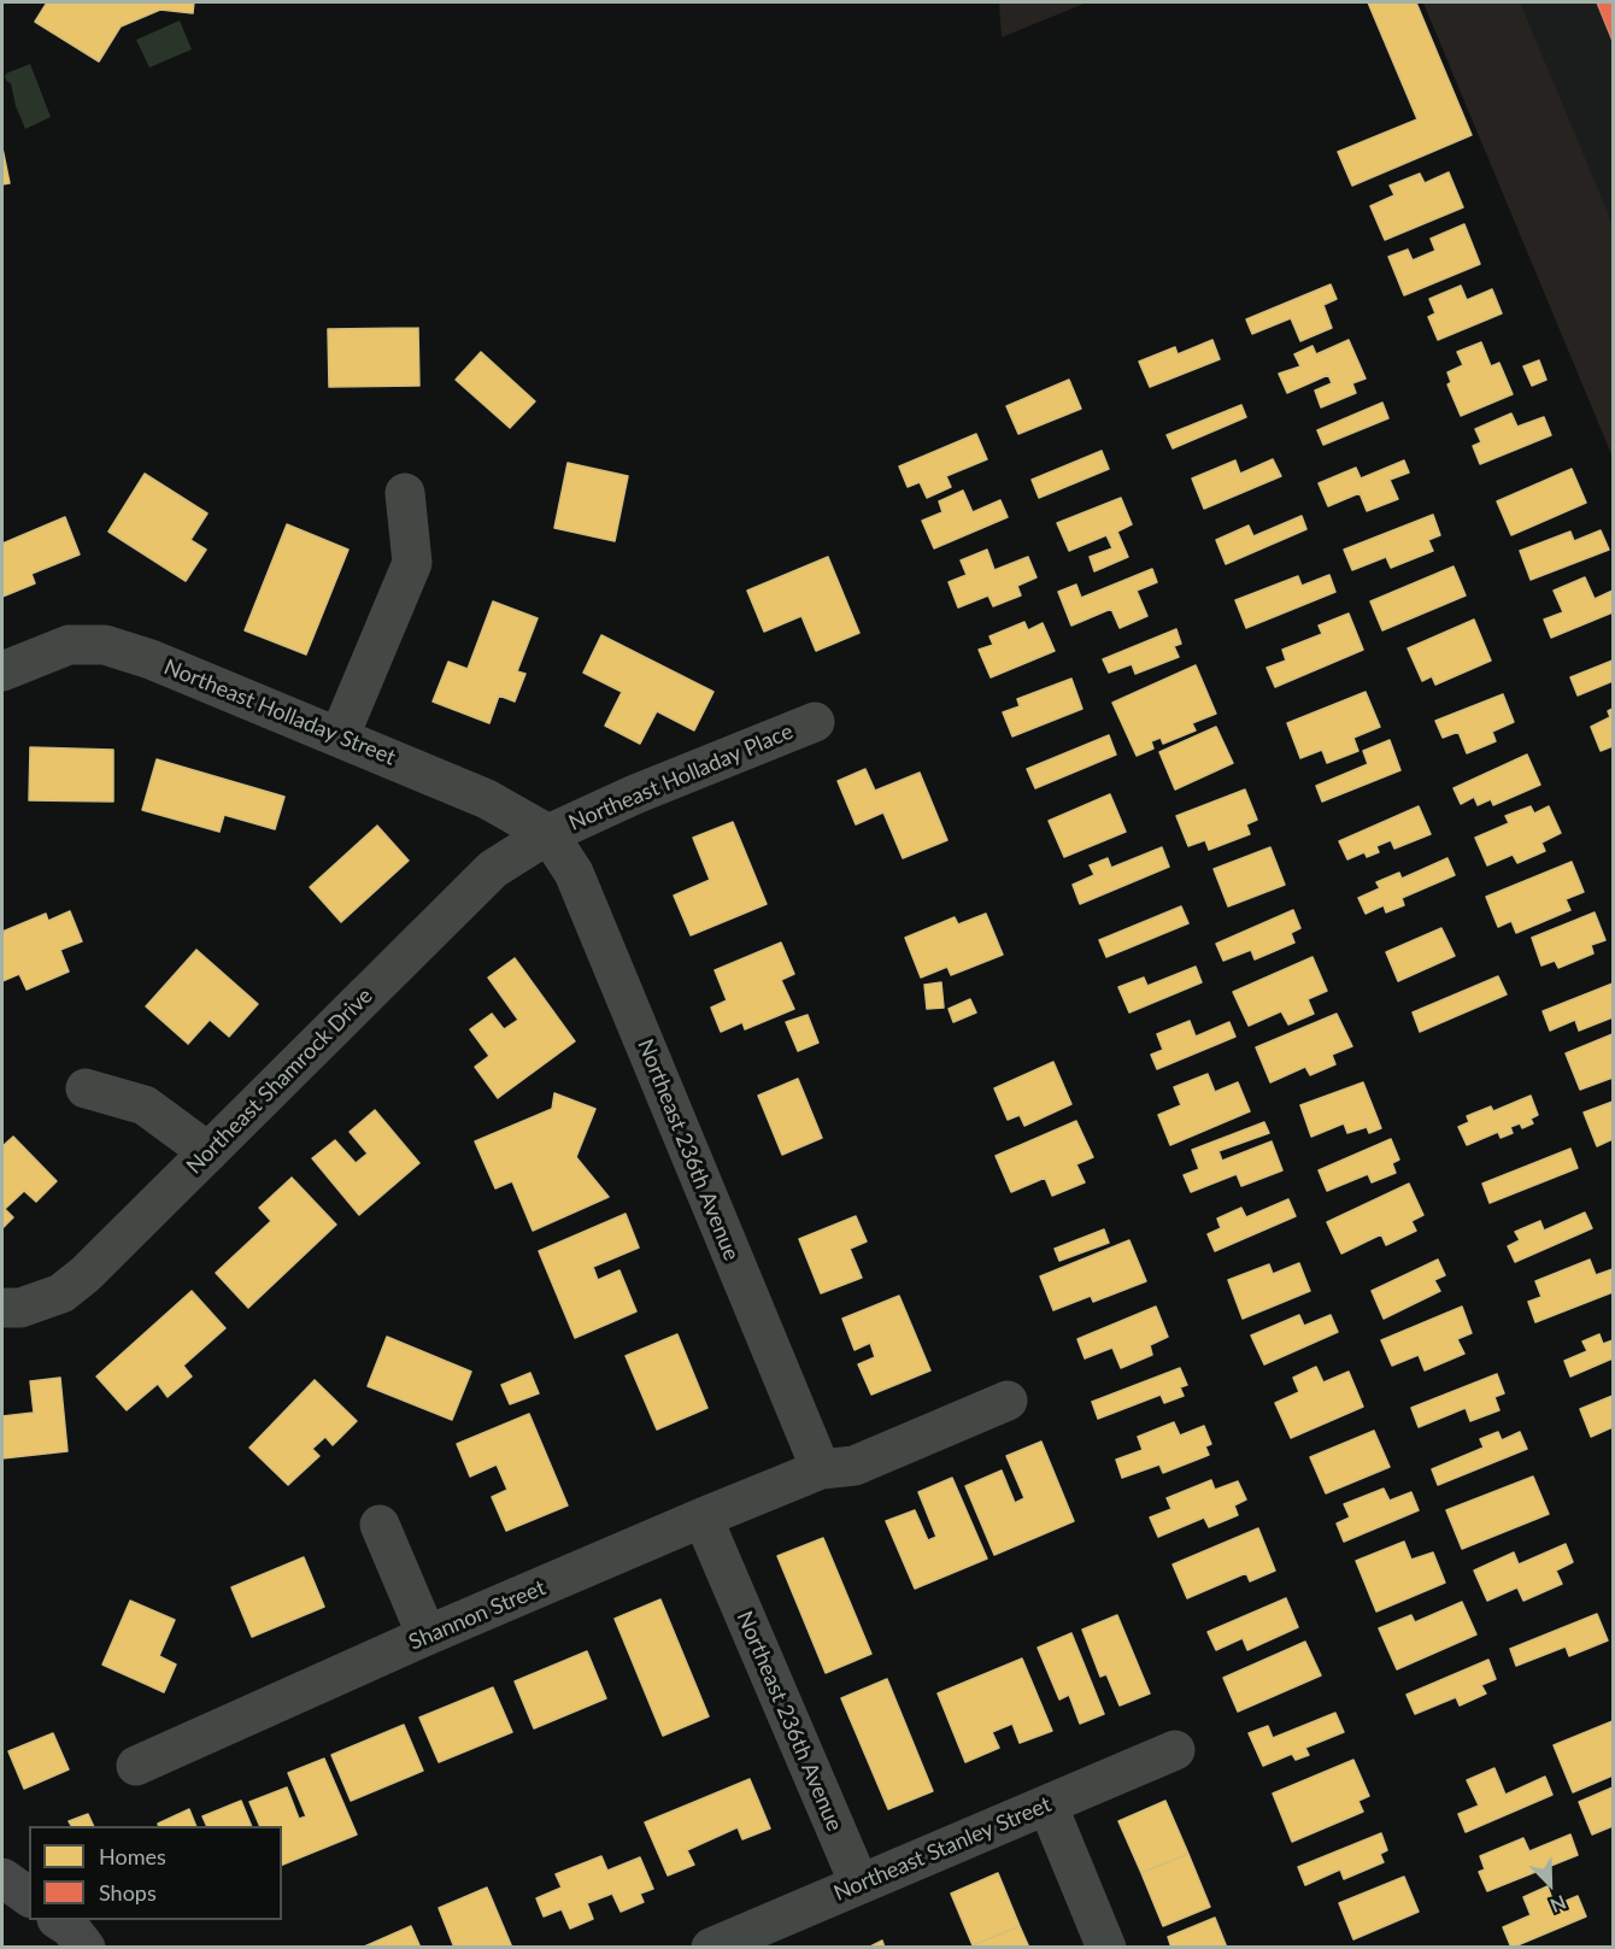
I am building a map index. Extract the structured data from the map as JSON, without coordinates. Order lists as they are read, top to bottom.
{
  "streets": {
    "street": [
      "Northeast Holladay Street",
      "Northeast Holladay Place",
      "Northeast Shamrock Drive",
      "Northeast 236th Avenue",
      "Shannon Street",
      "Northeast Stanley Street"
    ]
  },
  "crossings": [
    ["Northeast Holladay Street", "Northeast Holladay Place"],
    ["Northeast Holladay Street", "Northeast Shamrock Drive"],
    ["Northeast Holladay Street", "Northeast 236th Avenue"],
    ["Northeast Holladay Place", "Northeast Shamrock Drive"],
    ["Northeast Holladay Place", "Northeast 236th Avenue"],
    ["Northeast Shamrock Drive", "Northeast 236th Avenue"],
    ["Northeast 236th Avenue", "Shannon Street"],
    ["Northeast 236th Avenue", "Northeast Stanley Street"]
  ],
  "legend": ["Homes", "Shops"],
  "north": "bottom right"
}
